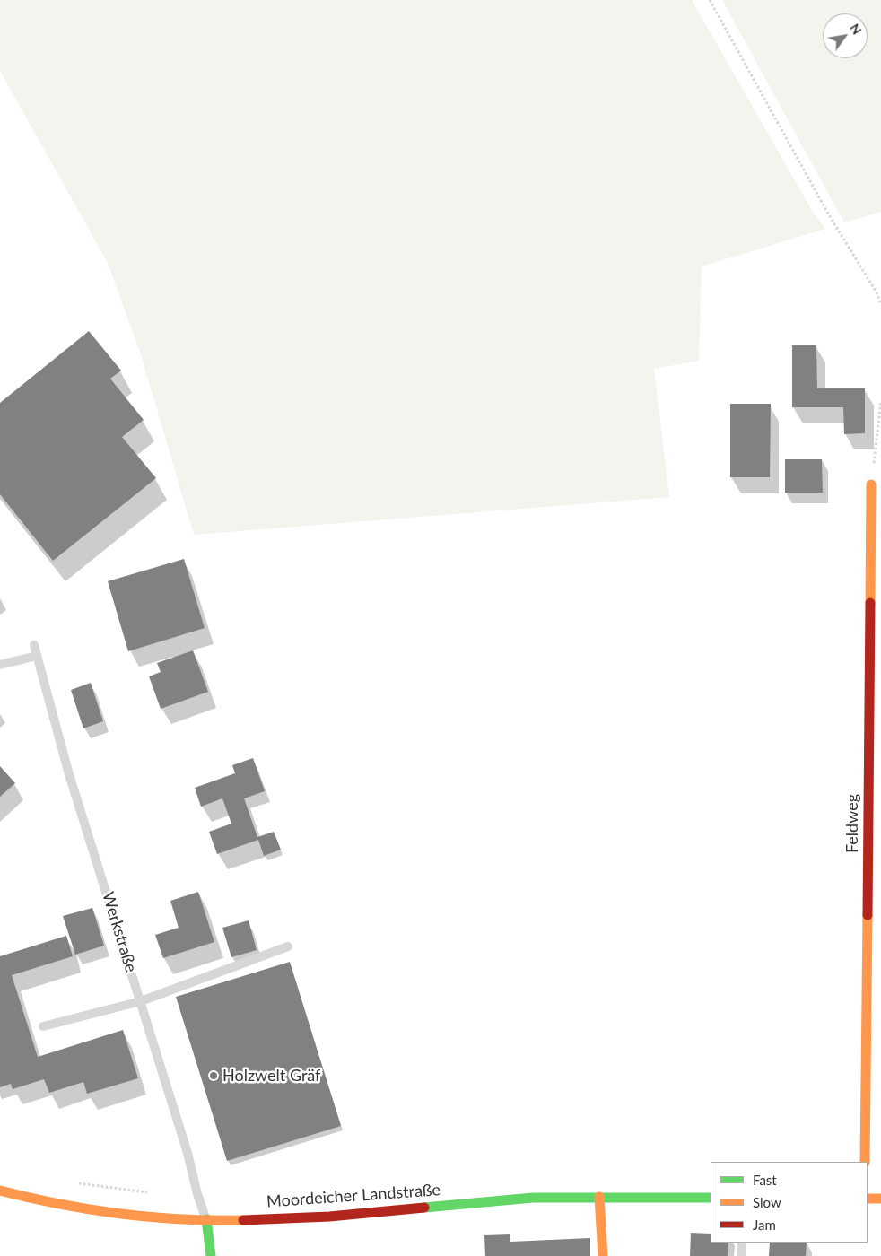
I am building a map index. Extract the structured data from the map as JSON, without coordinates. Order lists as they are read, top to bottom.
{
  "streets": {
    "street": ["Feldweg", "Moordeicher Landstraße"],
    "lane": ["Werkstraße"]
  },
  "crossings": [
    ["Werkstraße", "Moordeicher Landstraße"]
  ],
  "places": ["Holzwelt Gräf"],
  "legend": ["Fast", "Slow", "Jam"],
  "north": "top right"
}
